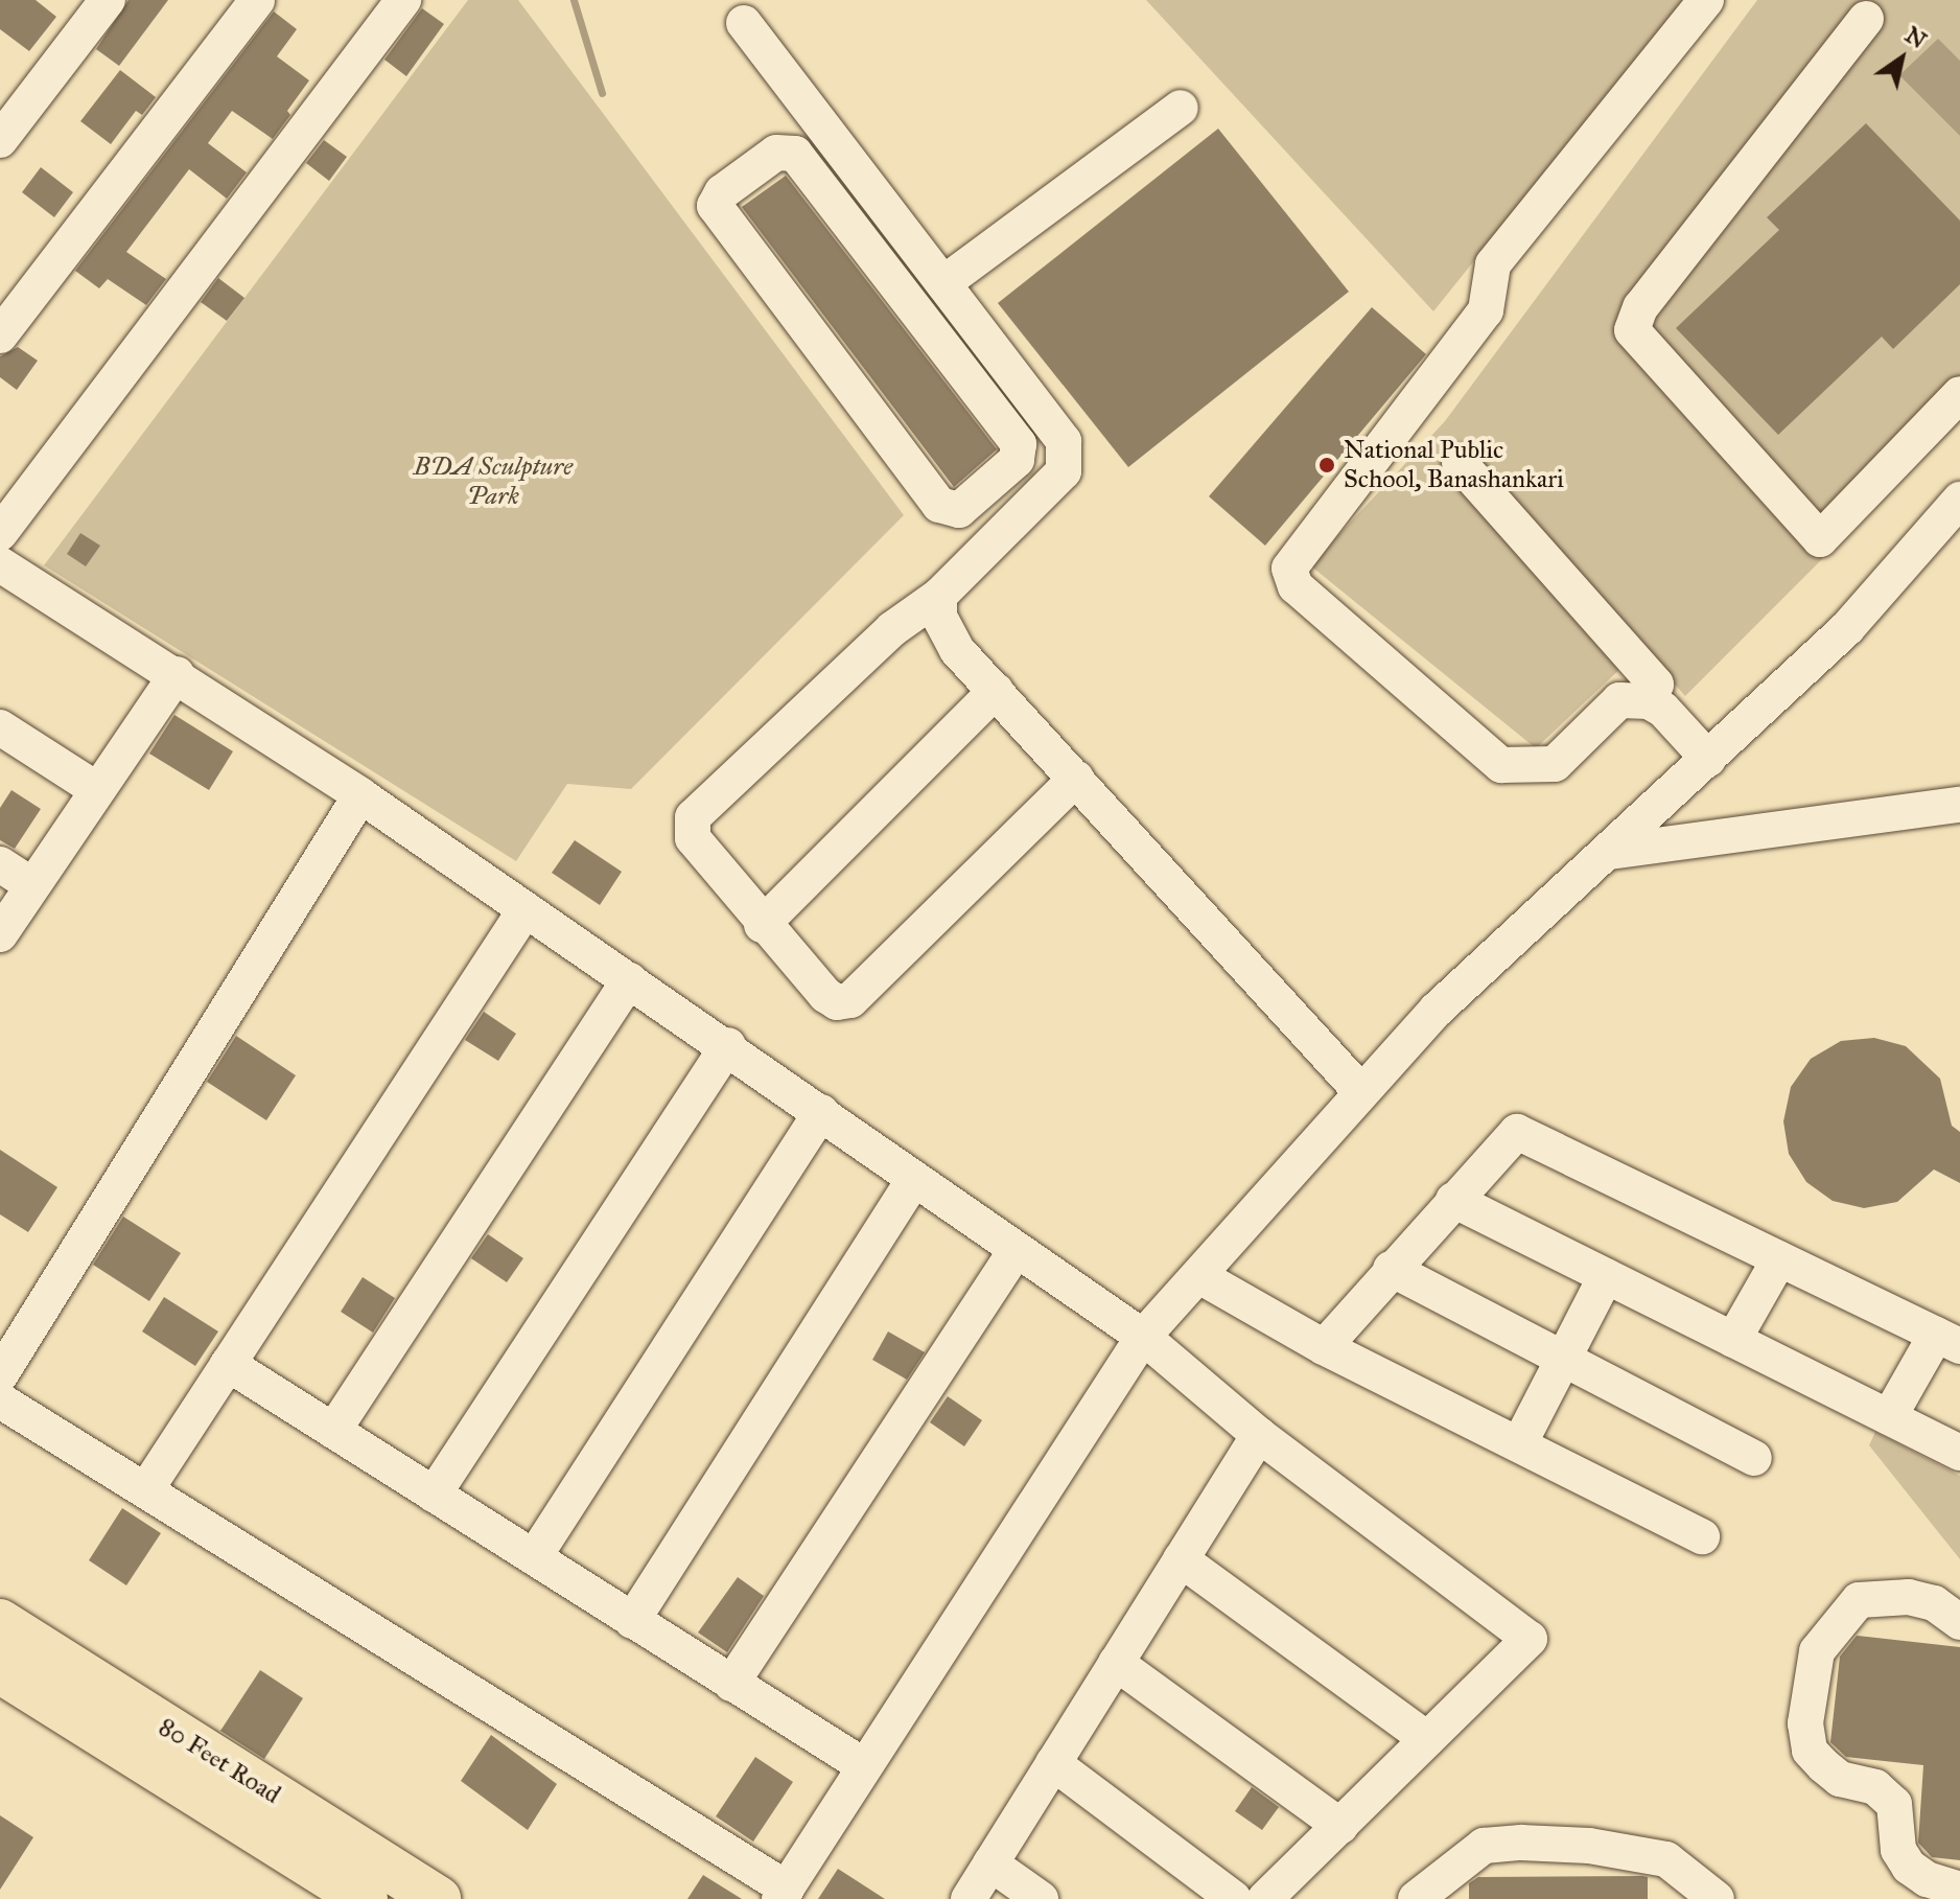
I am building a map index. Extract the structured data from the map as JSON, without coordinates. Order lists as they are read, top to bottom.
{
  "streets": {
    "main road": ["80 Feet Road"]
  },
  "parks": ["BDA Sculpture Park"],
  "places": ["National Public School, Banashankari"],
  "north": "top right"
}
